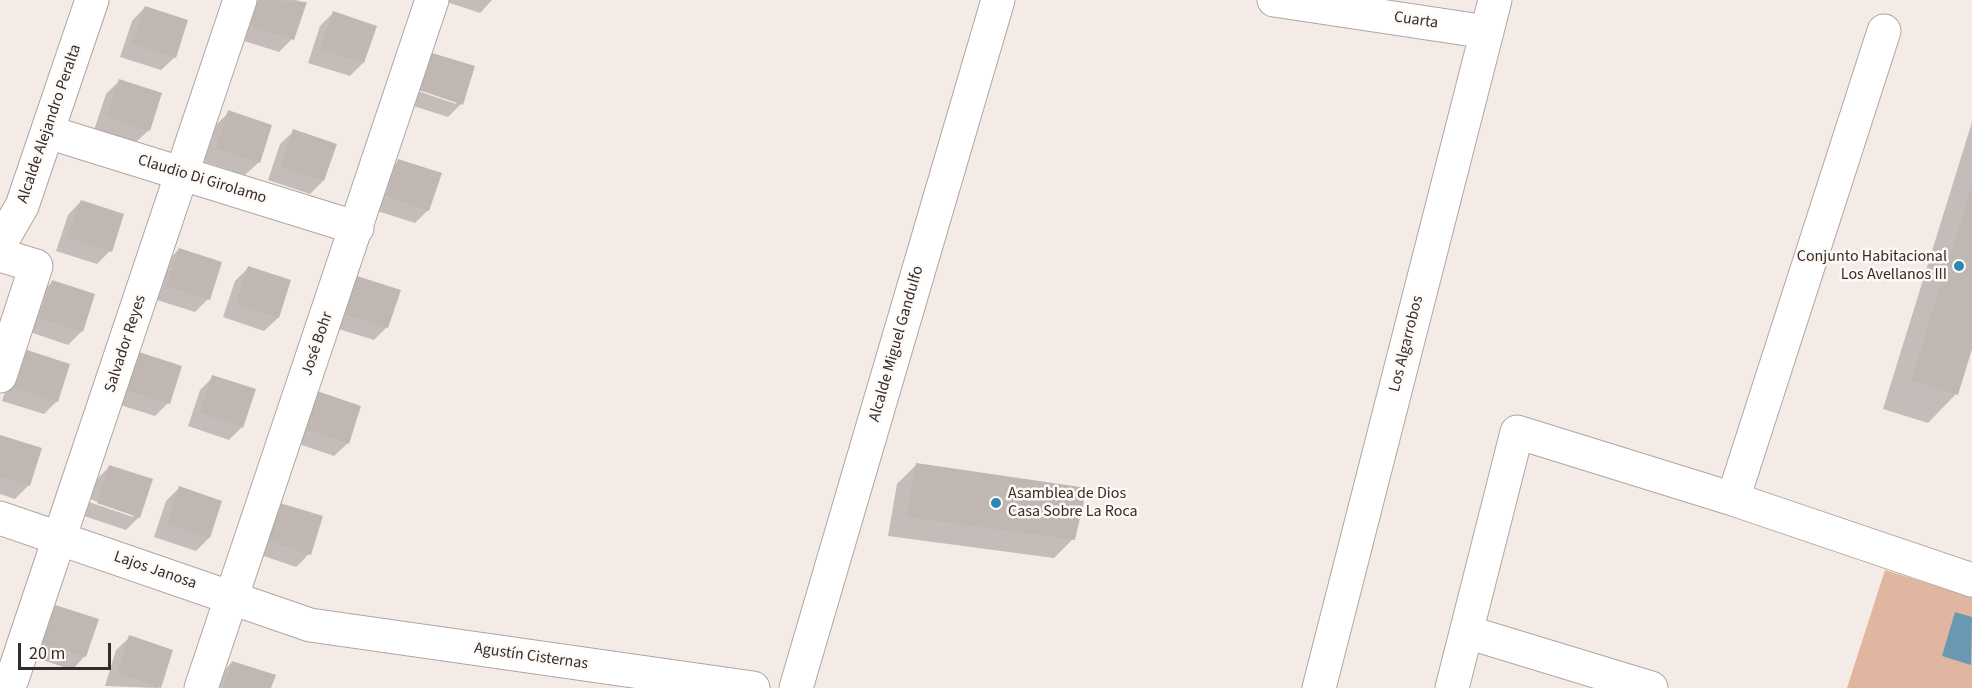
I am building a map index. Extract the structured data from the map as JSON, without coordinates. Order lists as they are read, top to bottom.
{
  "streets": {
    "street": [
      "Cuarta",
      "Alcalde Alejandro Peralta",
      "Claudio Di Girolamo",
      "Salvador Reyes",
      "José Bohr",
      "Alcalde Miguel Gandulfo",
      "Los Algarrobos",
      "Lajos Janosa",
      "Agustín Cisternas"
    ]
  },
  "crossings": [
    ["Cuarta", "Los Algarrobos"],
    ["Alcalde Alejandro Peralta", "Claudio Di Girolamo"],
    ["Claudio Di Girolamo", "Salvador Reyes"],
    ["Claudio Di Girolamo", "José Bohr"],
    ["Salvador Reyes", "Lajos Janosa"],
    ["José Bohr", "Lajos Janosa"],
    ["Lajos Janosa", "Agustín Cisternas"]
  ],
  "places": ["Conjunto Habitacional Los Avellanos III", "Asamblea de Dios Casa Sobre La Roca"],
  "scale_bar": "20 m"
}
